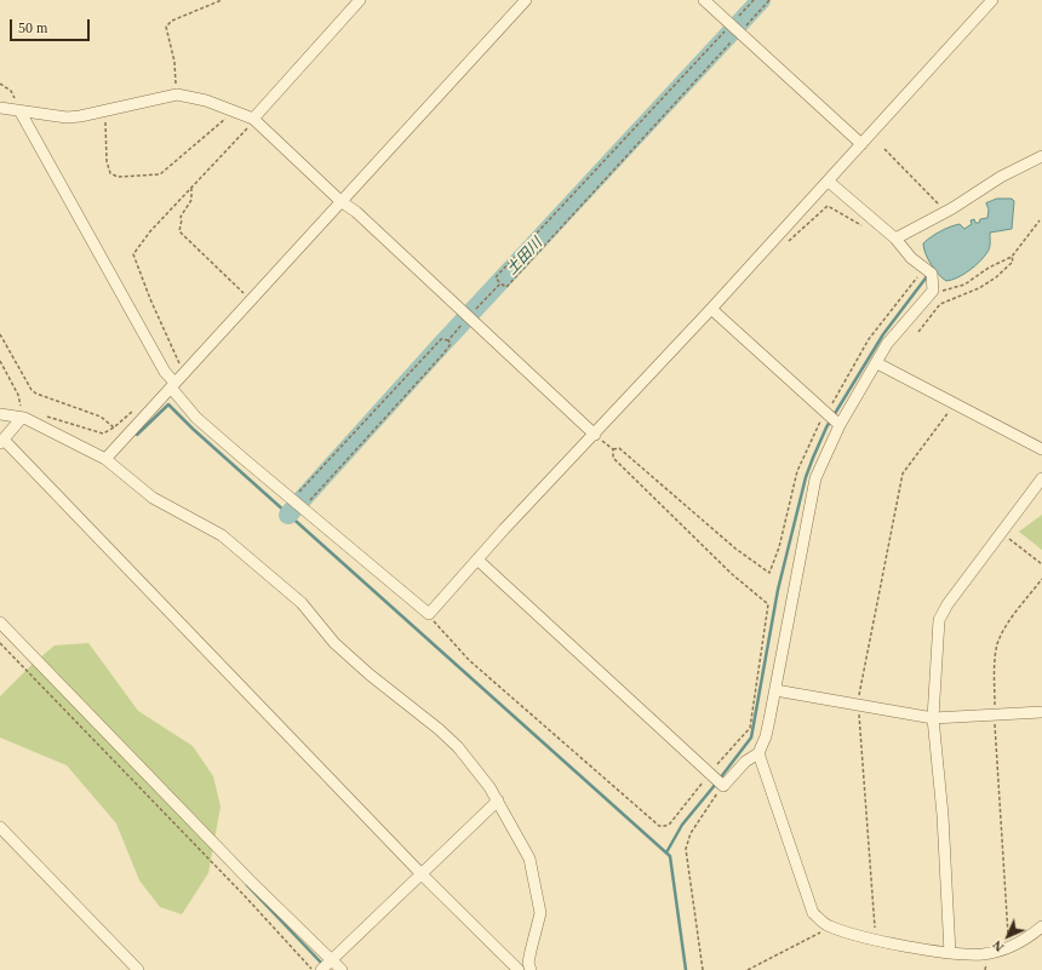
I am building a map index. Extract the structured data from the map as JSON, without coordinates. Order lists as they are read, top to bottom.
{
  "water": ["土田川"],
  "scale_bar": "50 m",
  "north": "bottom left"
}
